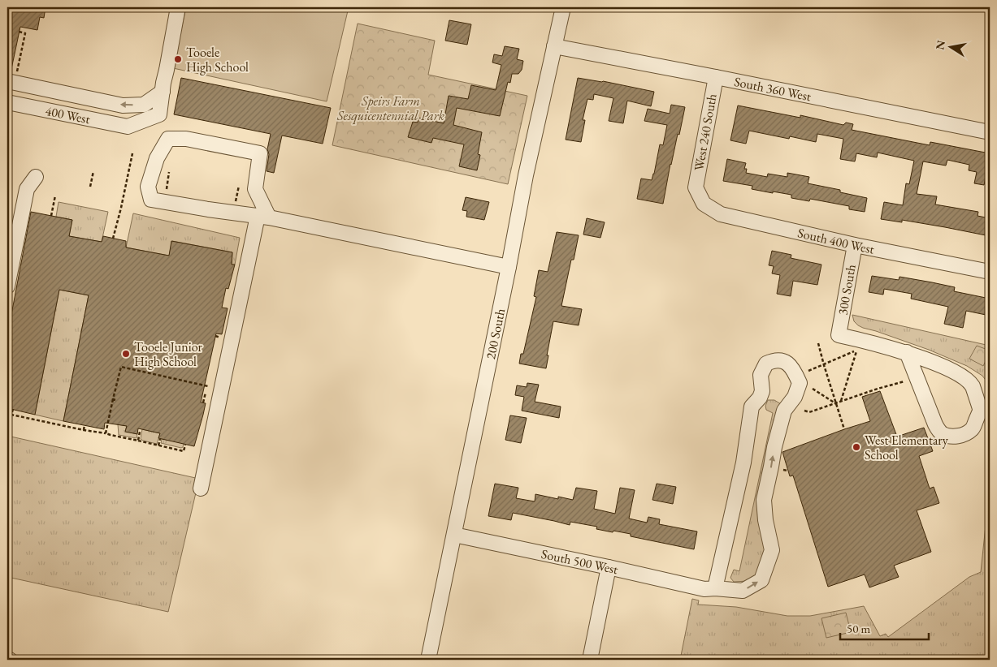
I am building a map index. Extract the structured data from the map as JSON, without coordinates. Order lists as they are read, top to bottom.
{
  "streets": {
    "street": [
      "South 360 West",
      "400 West",
      "West 240 South",
      "South 400 West",
      "300 South",
      "200 South",
      "South 500 West"
    ]
  },
  "crossings": [
    ["South 360 West", "West 240 South"],
    ["South 360 West", "200 South"],
    ["West 240 South", "South 400 West"],
    ["South 400 West", "300 South"],
    ["200 South", "South 500 West"]
  ],
  "parks": ["Speirs Farm Sesquicentennial Park"],
  "places": ["Tooele High School", "Tooele Junior High School", "West Elementary School"],
  "scale_bar": "50 m",
  "north": "left"
}
